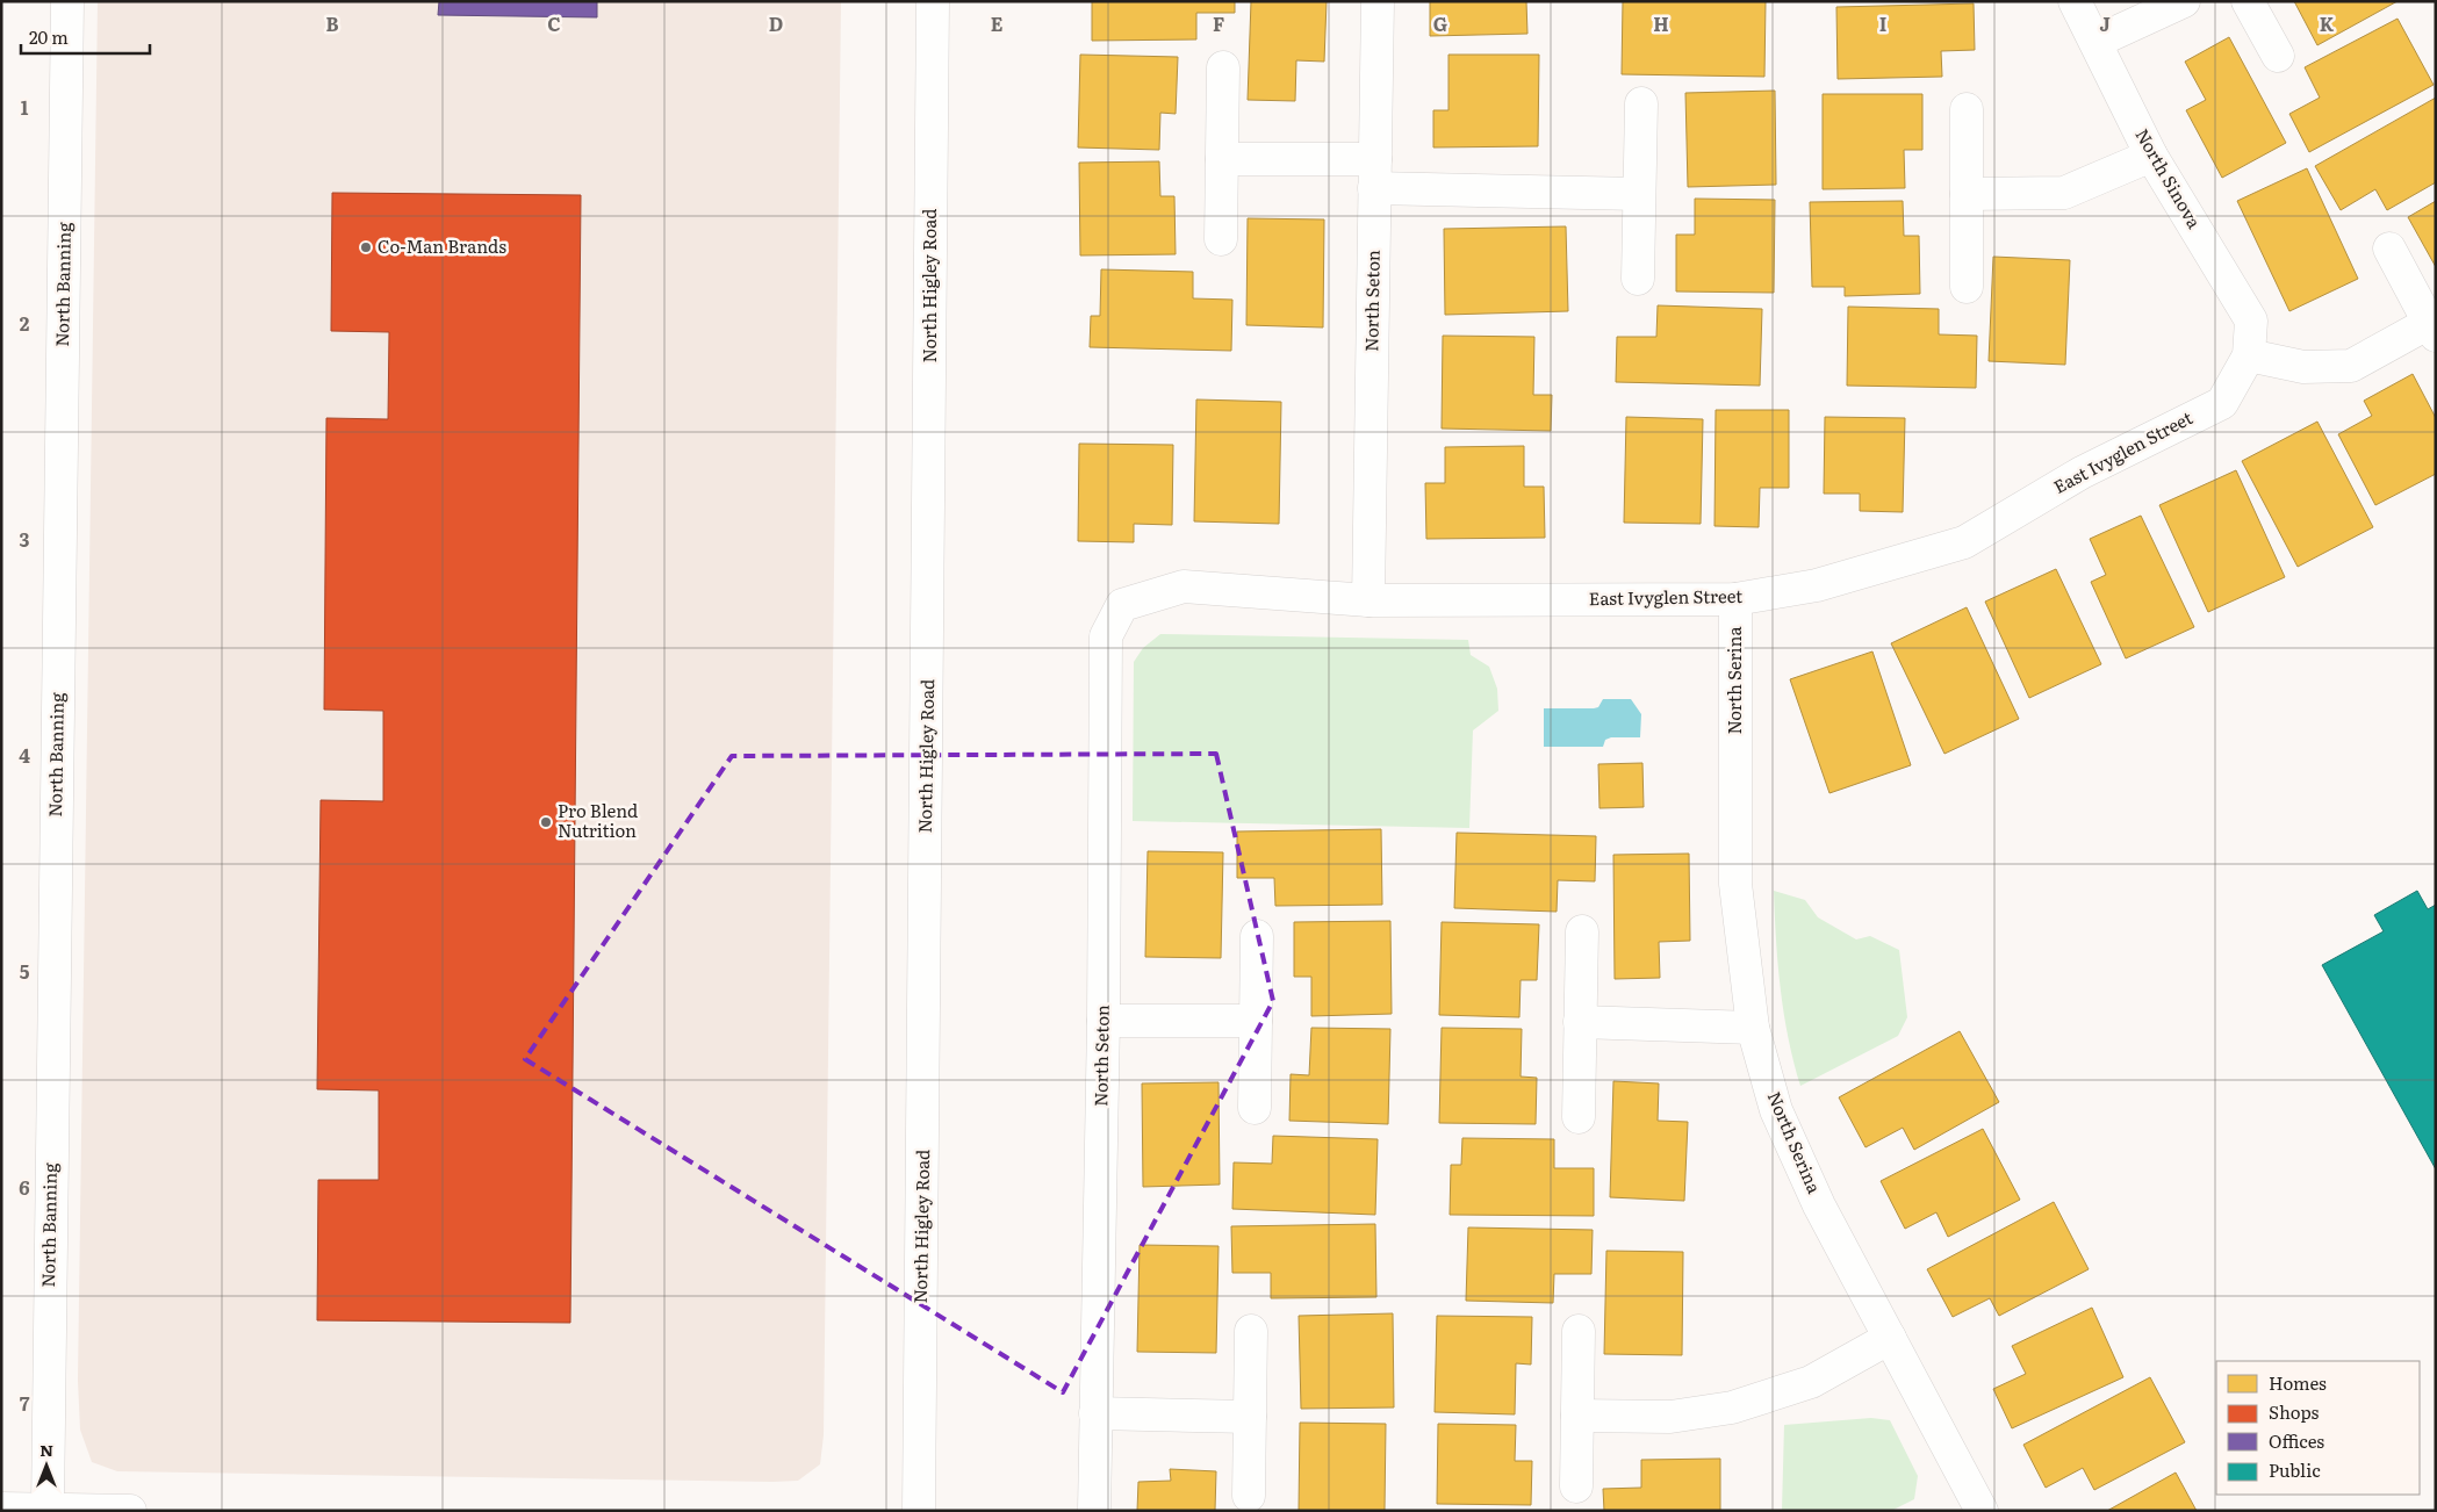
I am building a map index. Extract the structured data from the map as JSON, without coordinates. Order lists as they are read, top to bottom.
{
  "streets": {
    "street": [
      "North Sinova",
      "North Banning",
      "North Higley Road",
      "North Seton",
      "East Ivyglen Street",
      "North Serina"
    ]
  },
  "crossings": [
    ["North Sinova", "East Ivyglen Street"],
    ["North Seton", "East Ivyglen Street"],
    ["East Ivyglen Street", "North Serina"]
  ],
  "places": ["Co-Man Brands", "Pro Blend Nutrition"],
  "legend": [
    "Homes",
    "Shops",
    "Offices",
    "Public"
  ],
  "scale_bar": "20 m",
  "north": "top",
  "grid": {
    "columns": [
      "B",
      "C",
      "D",
      "E",
      "F",
      "G",
      "H",
      "I",
      "J",
      "K"
    ],
    "rows": [
      "1",
      "2",
      "3",
      "4",
      "5",
      "6",
      "7"
    ]
  }
}
